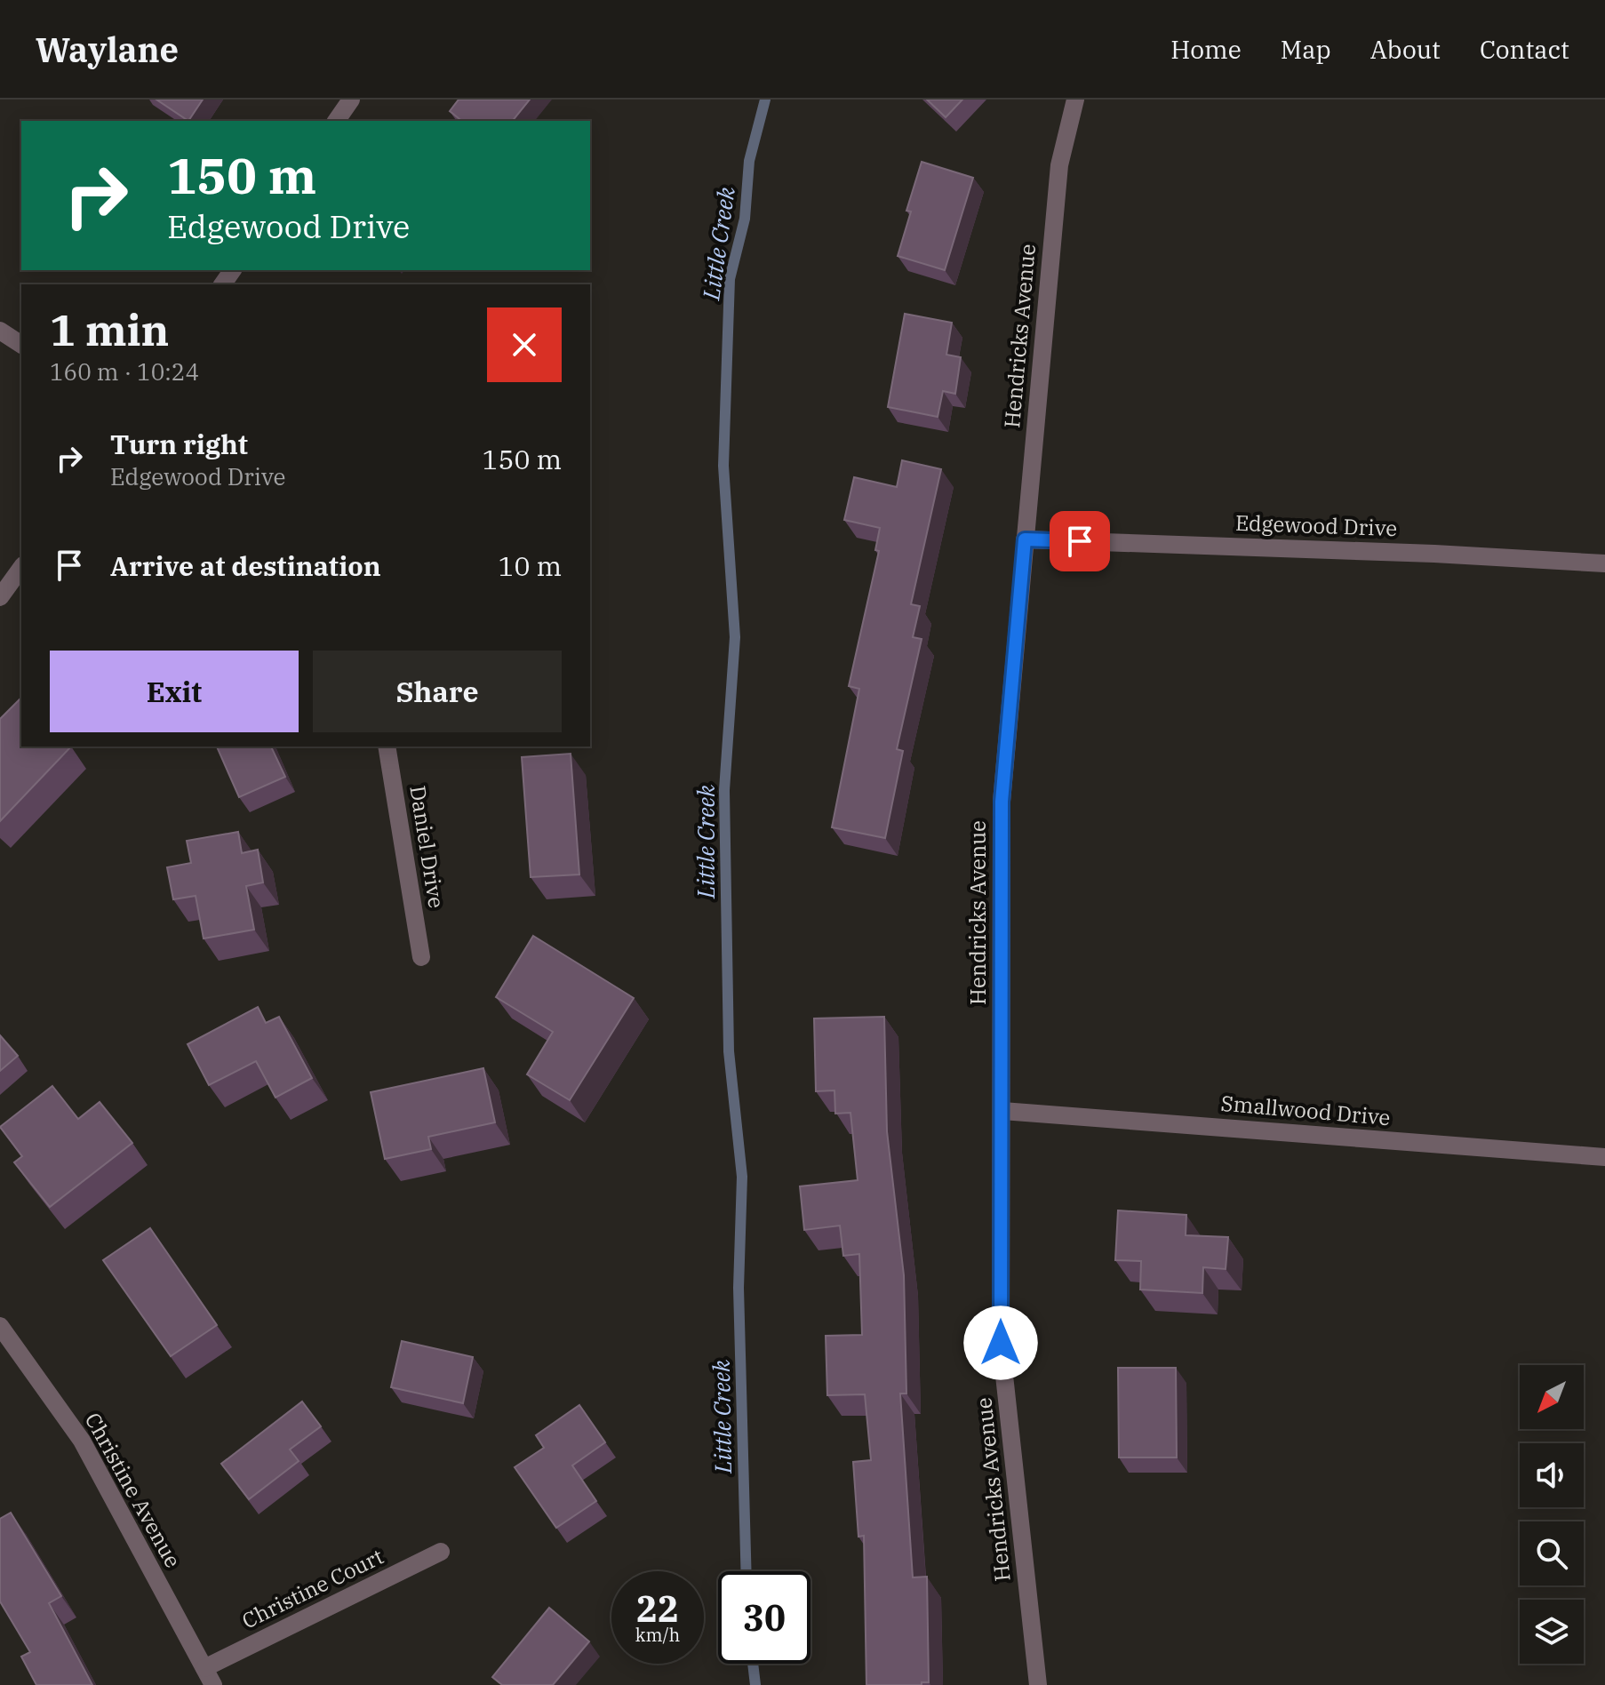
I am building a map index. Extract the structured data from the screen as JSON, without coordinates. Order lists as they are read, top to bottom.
{
  "streets": {
    "street": [
      "Hendricks Avenue",
      "Edgewood Drive",
      "Daniel Drive",
      "Smallwood Drive",
      "Christine Avenue",
      "Christine Court"
    ]
  },
  "crossings": [
    ["Hendricks Avenue", "Edgewood Drive"],
    ["Hendricks Avenue", "Smallwood Drive"],
    ["Christine Avenue", "Christine Court"]
  ],
  "water": ["Little Creek"],
  "north": "bottom left",
  "page": {
    "header": "Waylane",
    "nav": [
      "Home",
      "Map",
      "About",
      "Contact"
    ],
    "turn": ["150 m", "Edgewood Drive"],
    "heading": ["1 min", "160 m · 10:24"],
    "list": [
      {
        "name": "Turn right",
        "note": "Edgewood Drive",
        "value": "150 m"
      },
      {
        "name": "Arrive at destination",
        "value": "10 m"
      }
    ],
    "buttons": ["Exit", "Share"],
    "speed": "22 km/h",
    "limit": "30"
  }
}
